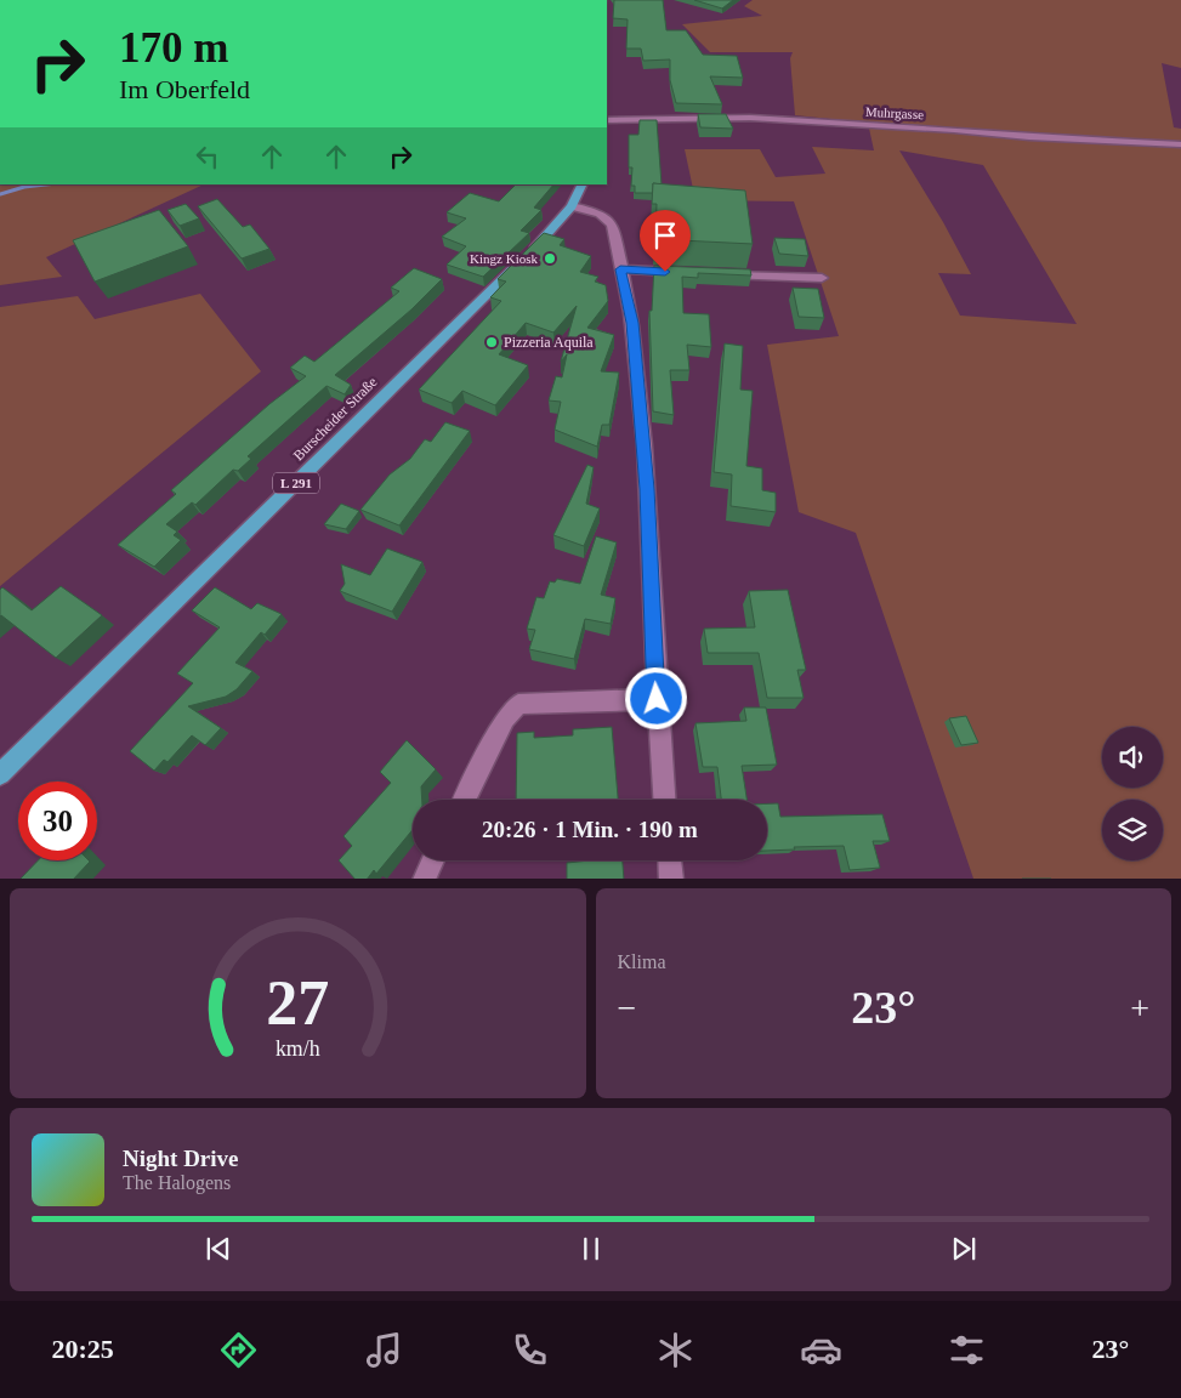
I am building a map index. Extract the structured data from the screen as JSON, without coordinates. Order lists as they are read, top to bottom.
{
  "streets": {
    "main road": ["Burscheider Straße", "L 291"],
    "street": ["Muhrgasse"]
  },
  "places": ["Kingz Kiosk", "Pizzeria Aquila"],
  "page": {
    "turn": ["170 m", "Im Oberfeld"],
    "limit": "30",
    "trip": "20:26 · 1 Min. · 190 m",
    "tile": "Klima",
    "heat": ["−", "23°", "+"],
    "song": ["Night Drive", "The Halogens"],
    "tabs": ["20:25", "23°"],
    "gauge": ["27", "km/h"]
  }
}
